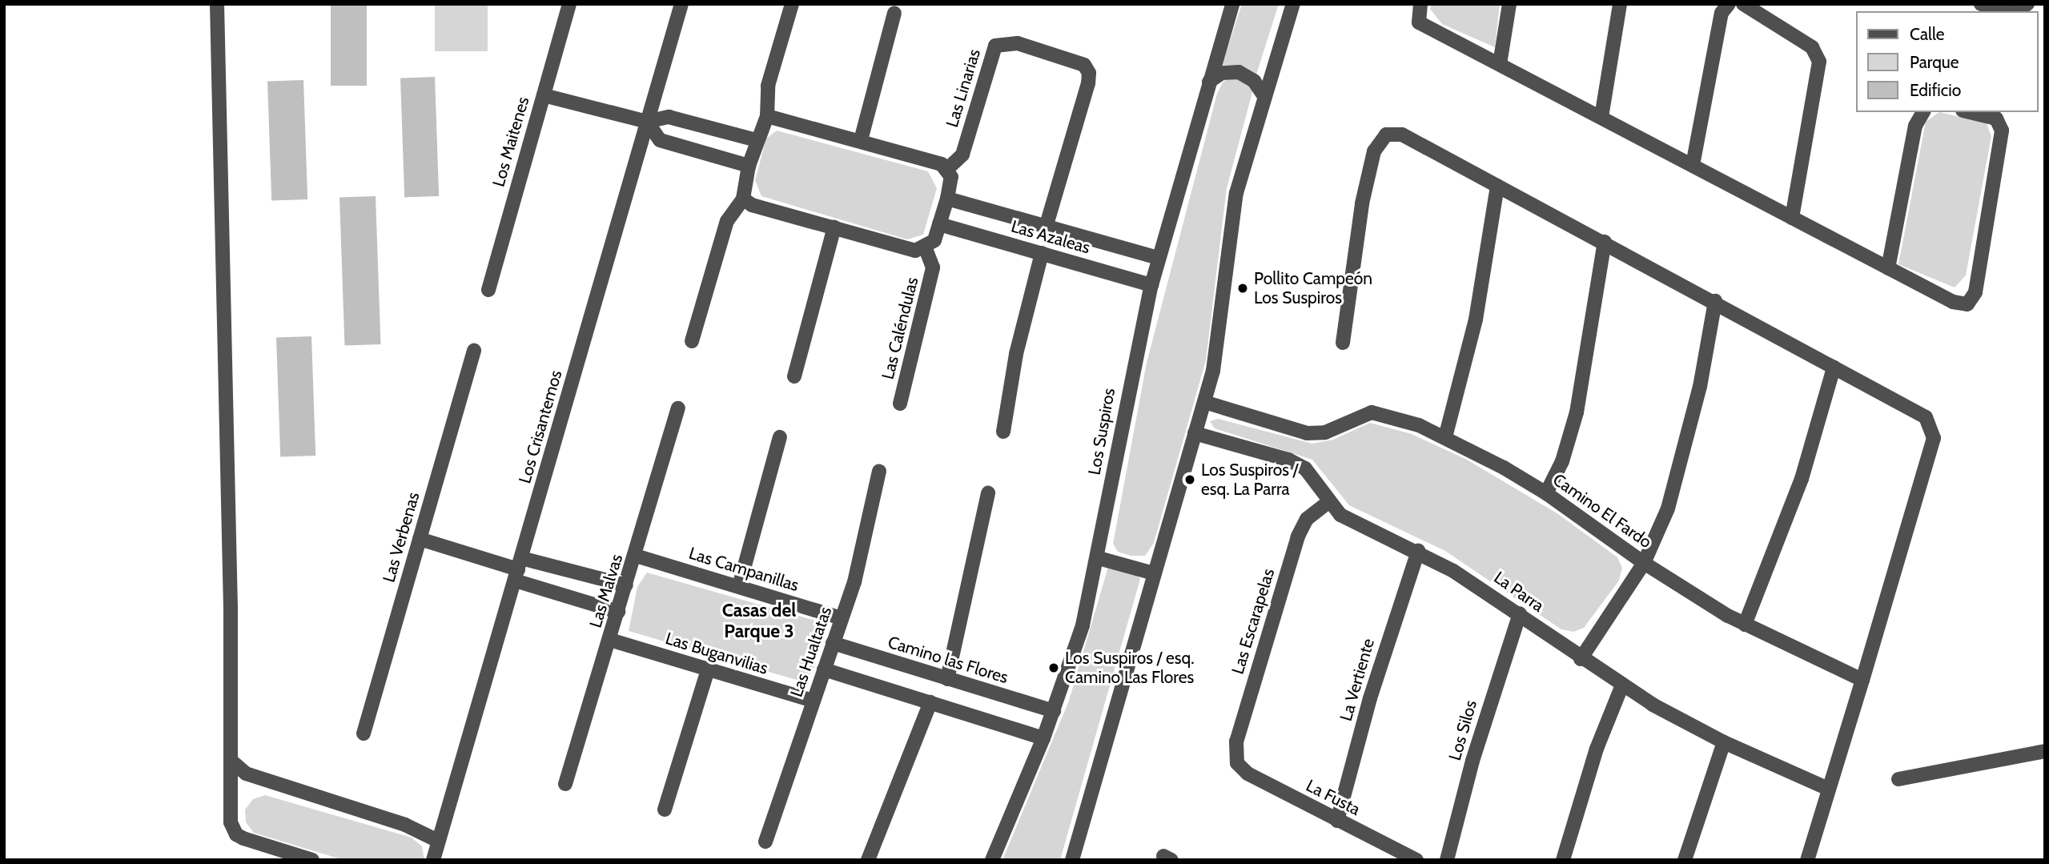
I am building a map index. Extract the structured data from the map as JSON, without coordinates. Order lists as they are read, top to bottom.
{
  "streets": {
    "street": [
      "Las Linarias",
      "Los Maitenes",
      "Las Azaleas",
      "Las Caléndulas",
      "Los Crisantemos",
      "Los Suspiros",
      "Camino El Fardo",
      "Las Verbenas",
      "Las Campanillas",
      "Las Malvas",
      "La Parra",
      "Las Escarapelas",
      "Las Hualtatas",
      "Las Buganvilias",
      "Camino las Flores",
      "La Vertiente",
      "Los Silos",
      "La Fusta"
    ]
  },
  "crossings": [
    ["Las Linarias", "Las Azaleas"],
    ["Las Azaleas", "Los Suspiros"],
    ["Los Suspiros", "Camino las Flores"],
    ["Las Campanillas", "Las Malvas"],
    ["Las Campanillas", "Las Hualtatas"],
    ["Las Malvas", "Las Buganvilias"],
    ["La Parra", "Las Escarapelas"],
    ["La Parra", "La Vertiente"],
    ["La Parra", "Los Silos"],
    ["Las Escarapelas", "La Fusta"],
    ["Las Hualtatas", "Las Buganvilias"],
    ["Las Hualtatas", "Camino las Flores"],
    ["La Vertiente", "La Fusta"]
  ],
  "districts": ["Casas del Parque 3"],
  "places": ["Pollito Campeón Los Suspiros", "Los Suspiros / esq. La Parra", "Los Suspiros / esq. Camino Las Flores"],
  "legend": ["Calle", "Parque", "Edificio"]
}
